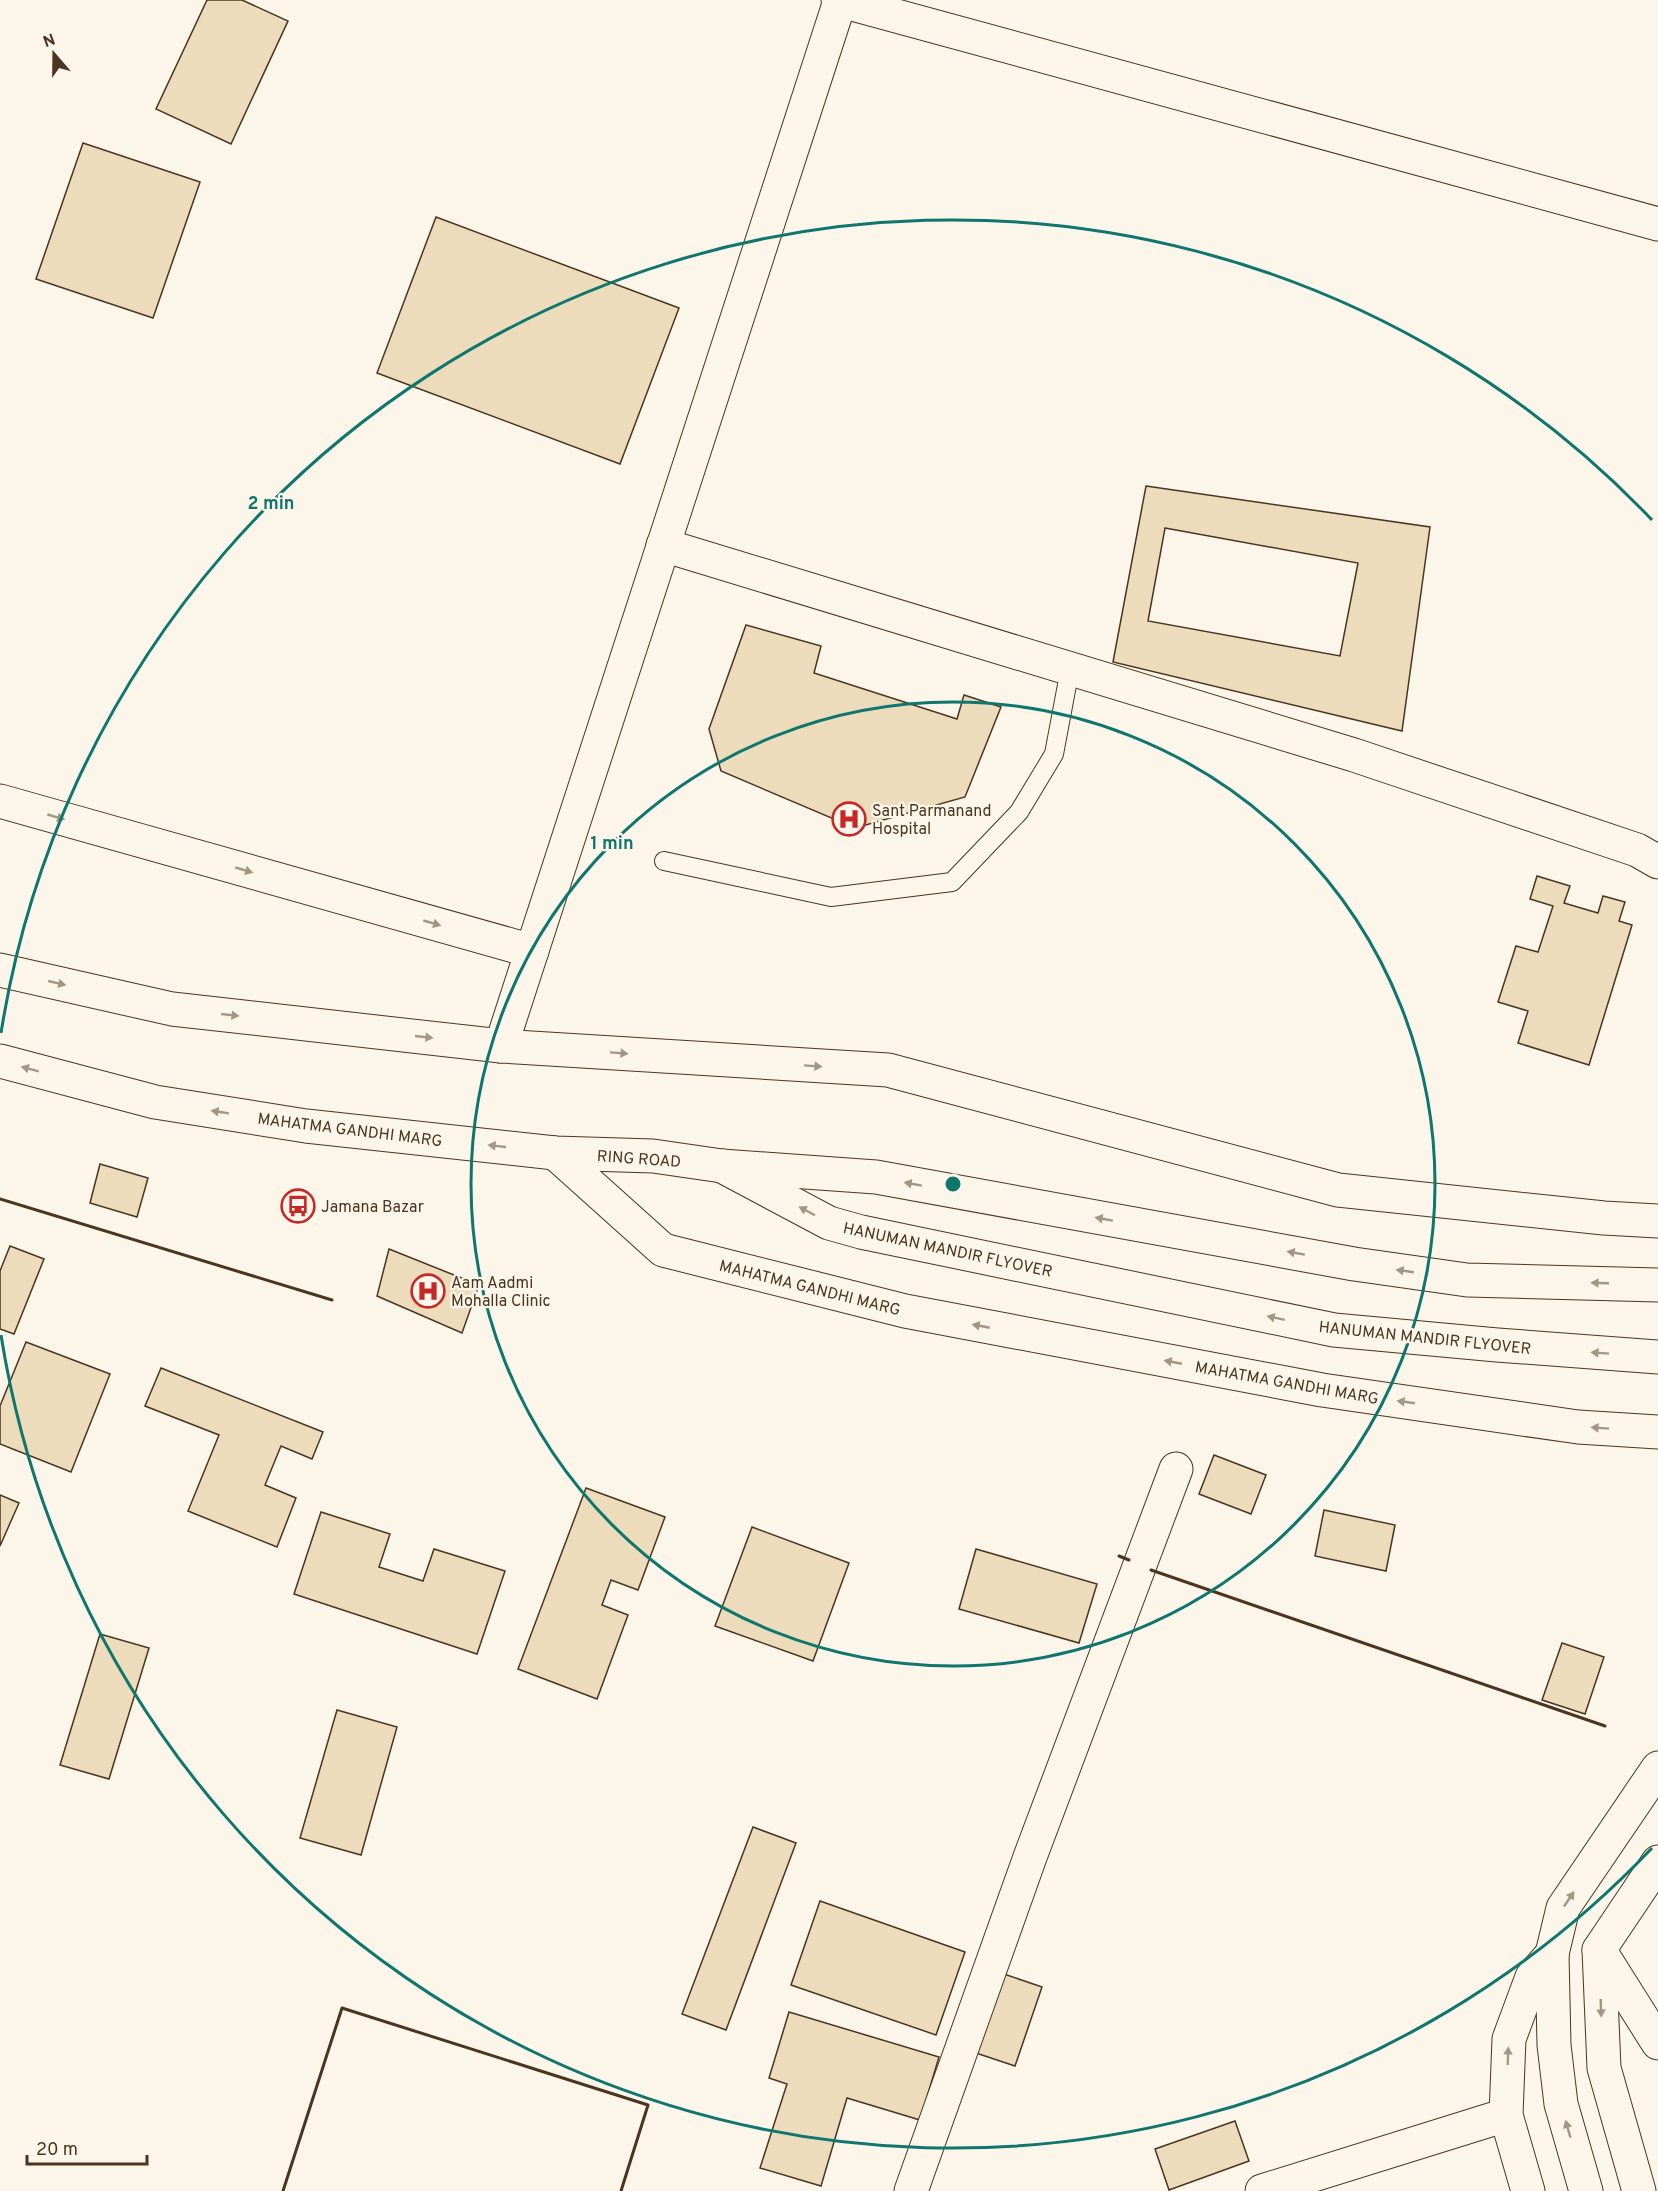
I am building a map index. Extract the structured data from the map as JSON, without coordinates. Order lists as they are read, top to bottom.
{
  "streets": {
    "main road": ["MAHATMA GANDHI MARG", "RING ROAD", "HANUMAN MANDIR FLYOVER"]
  },
  "crossings": [
    ["MAHATMA GANDHI MARG", "RING ROAD"],
    ["RING ROAD", "HANUMAN MANDIR FLYOVER"]
  ],
  "places": {
    "hospital": ["Sant Parmanand Hospital", "Aam Aadmi Mohalla Clinic"],
    "bus stop": ["Jamana Bazar"]
  },
  "scale_bar": "20 m",
  "north": "top",
  "rings": ["2 min", "1 min"]
}
